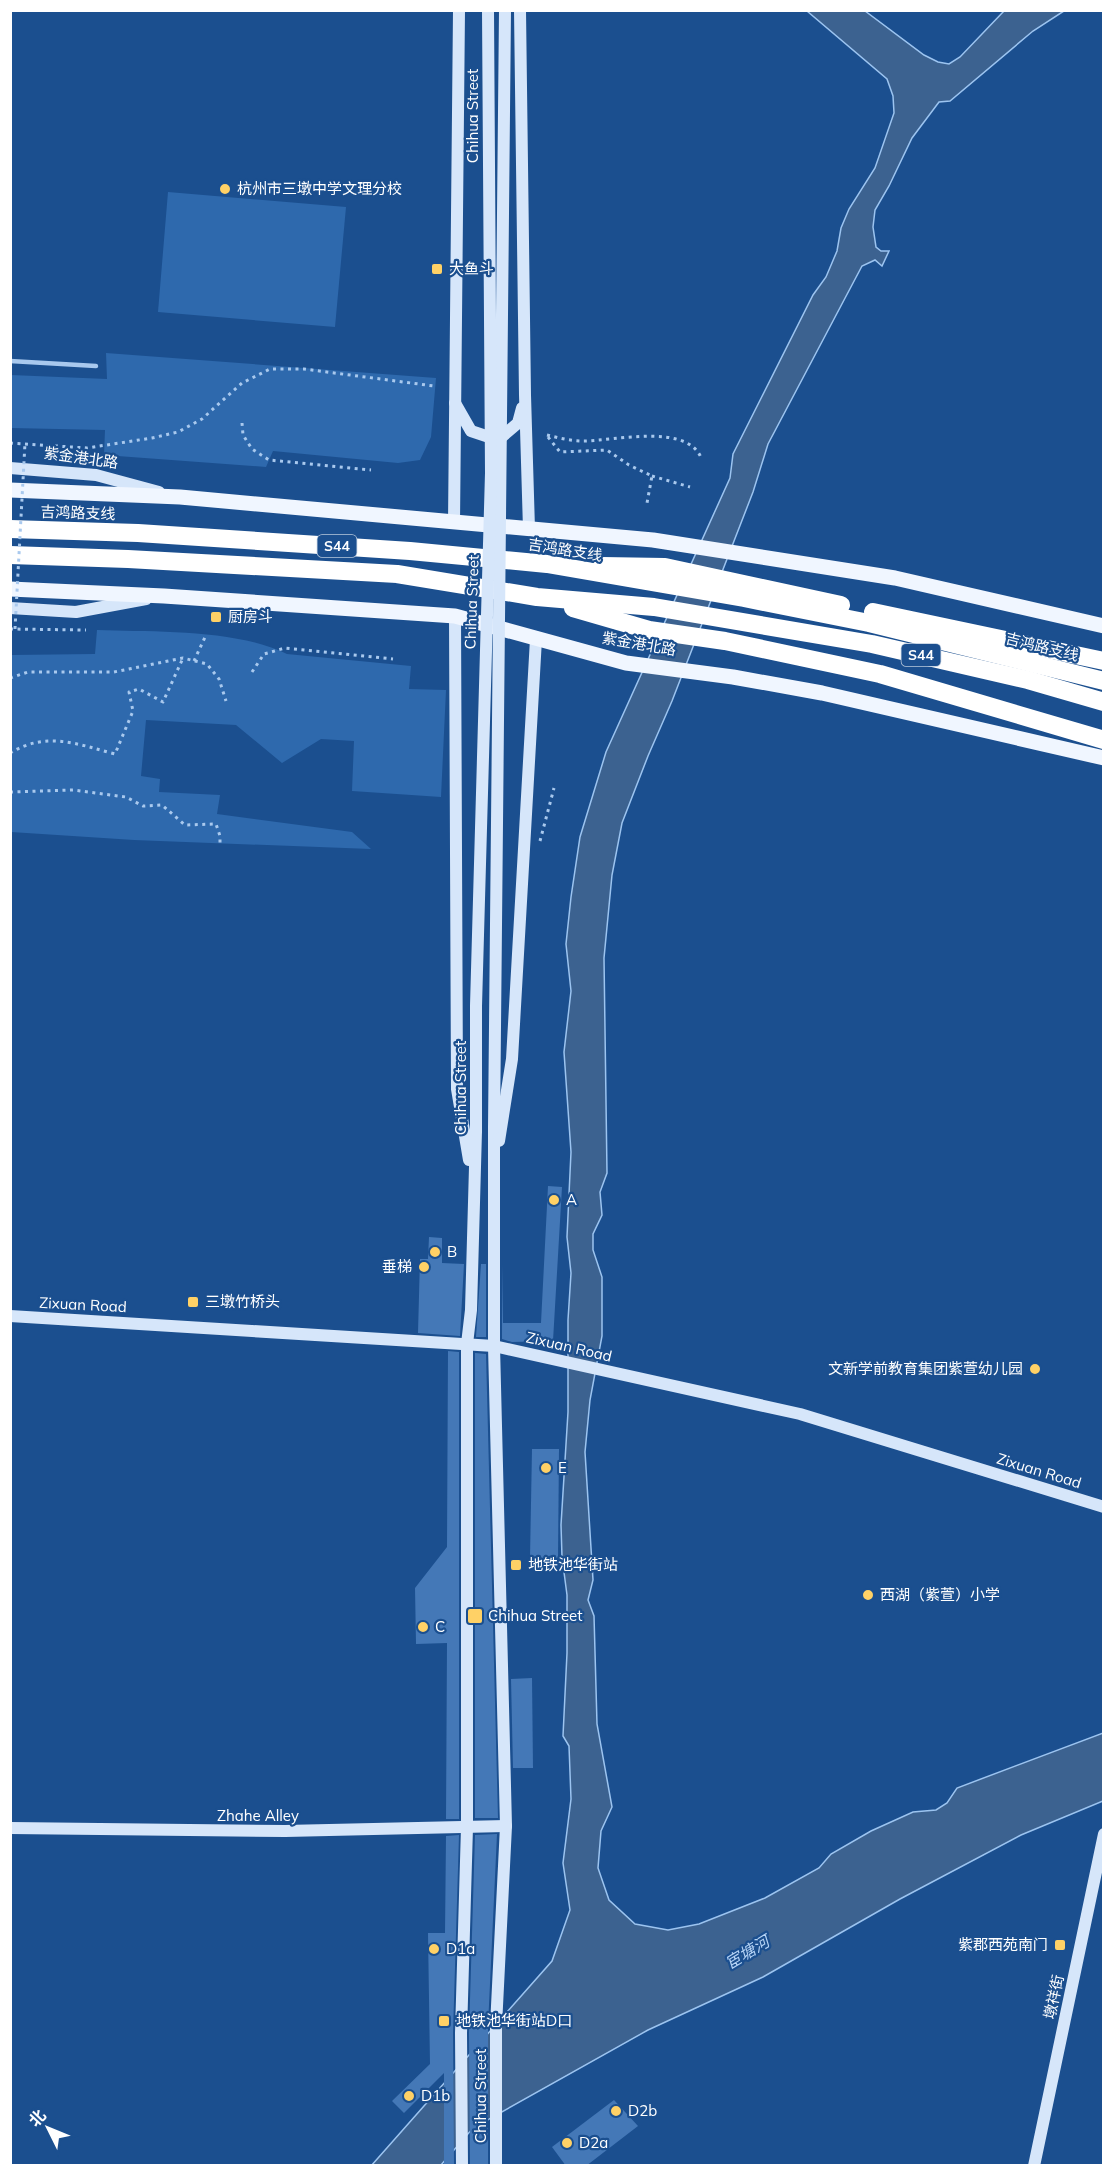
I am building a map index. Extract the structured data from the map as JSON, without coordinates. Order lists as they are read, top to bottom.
{
  "streets": {
    "highway": ["吉鸿路支线", "S44"],
    "main road": [
      "Chihua Street",
      "紫金港北路",
      "Zixuan Road",
      "Zhahe Alley",
      "墩祥街"
    ]
  },
  "crossings": [
    ["Chihua Street", "Zixuan Road"],
    ["Chihua Street", "Zhahe Alley"]
  ],
  "water": ["宦塘河"],
  "places": {
    "other": [
      "杭州市三墩中学文理分校",
      "A",
      "B",
      "垂梯",
      "文新学前教育集团紫萱幼儿园",
      "E",
      "西湖（紫萱）小学",
      "C",
      "D1a",
      "D1b",
      "D2b",
      "D2a"
    ],
    "transit": [
      "大鱼斗",
      "厨房斗",
      "三墩竹桥头",
      "地铁池华街站",
      "Chihua Street",
      "紫郡西苑南门",
      "地铁池华街站D口"
    ]
  },
  "north": "top left"
}
